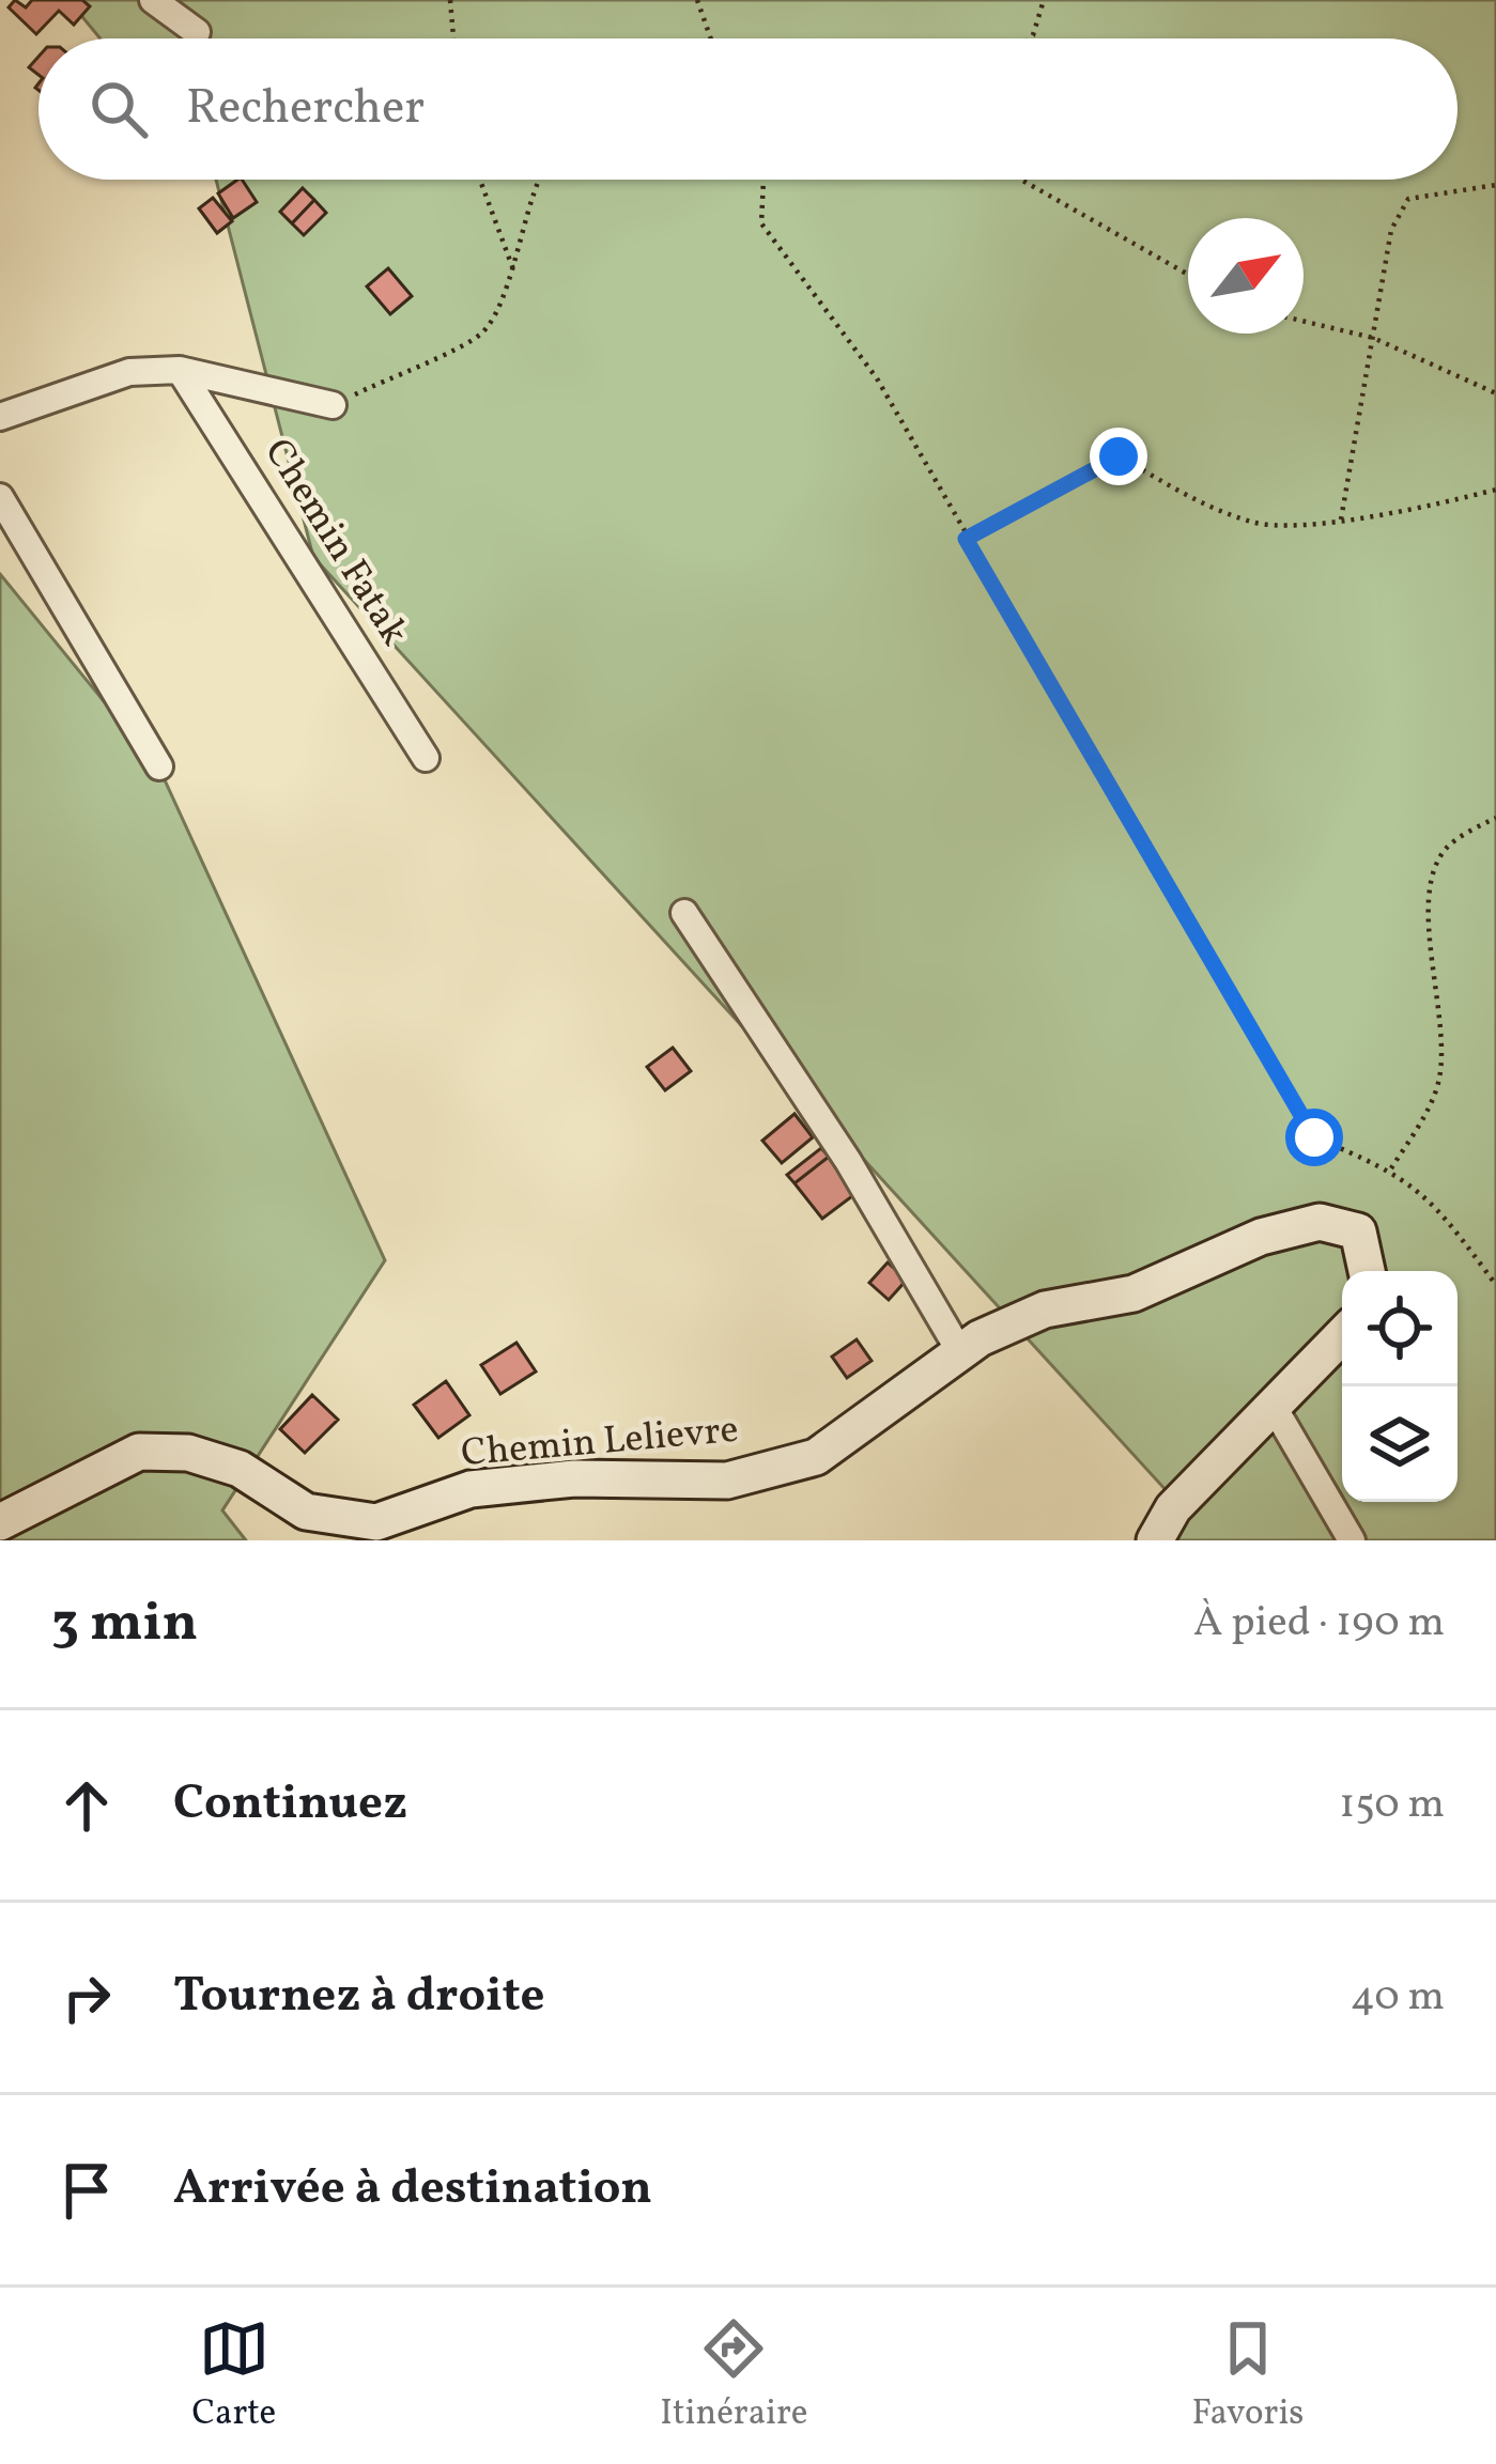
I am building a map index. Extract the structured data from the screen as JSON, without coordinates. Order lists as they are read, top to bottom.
{
  "streets": {
    "street": ["Chemin Fatak", "Chemin Lelievre"]
  },
  "north": "top right",
  "page": {
    "search": "Rechercher",
    "heading": ["3 min", "À pied · 190 m"],
    "list": [
      ["Continuez", "150 m"],
      ["Tournez à droite", "40 m"],
      "Arrivée à destination"
    ],
    "nav": ["Carte", "Itinéraire", "Favoris"]
  }
}
